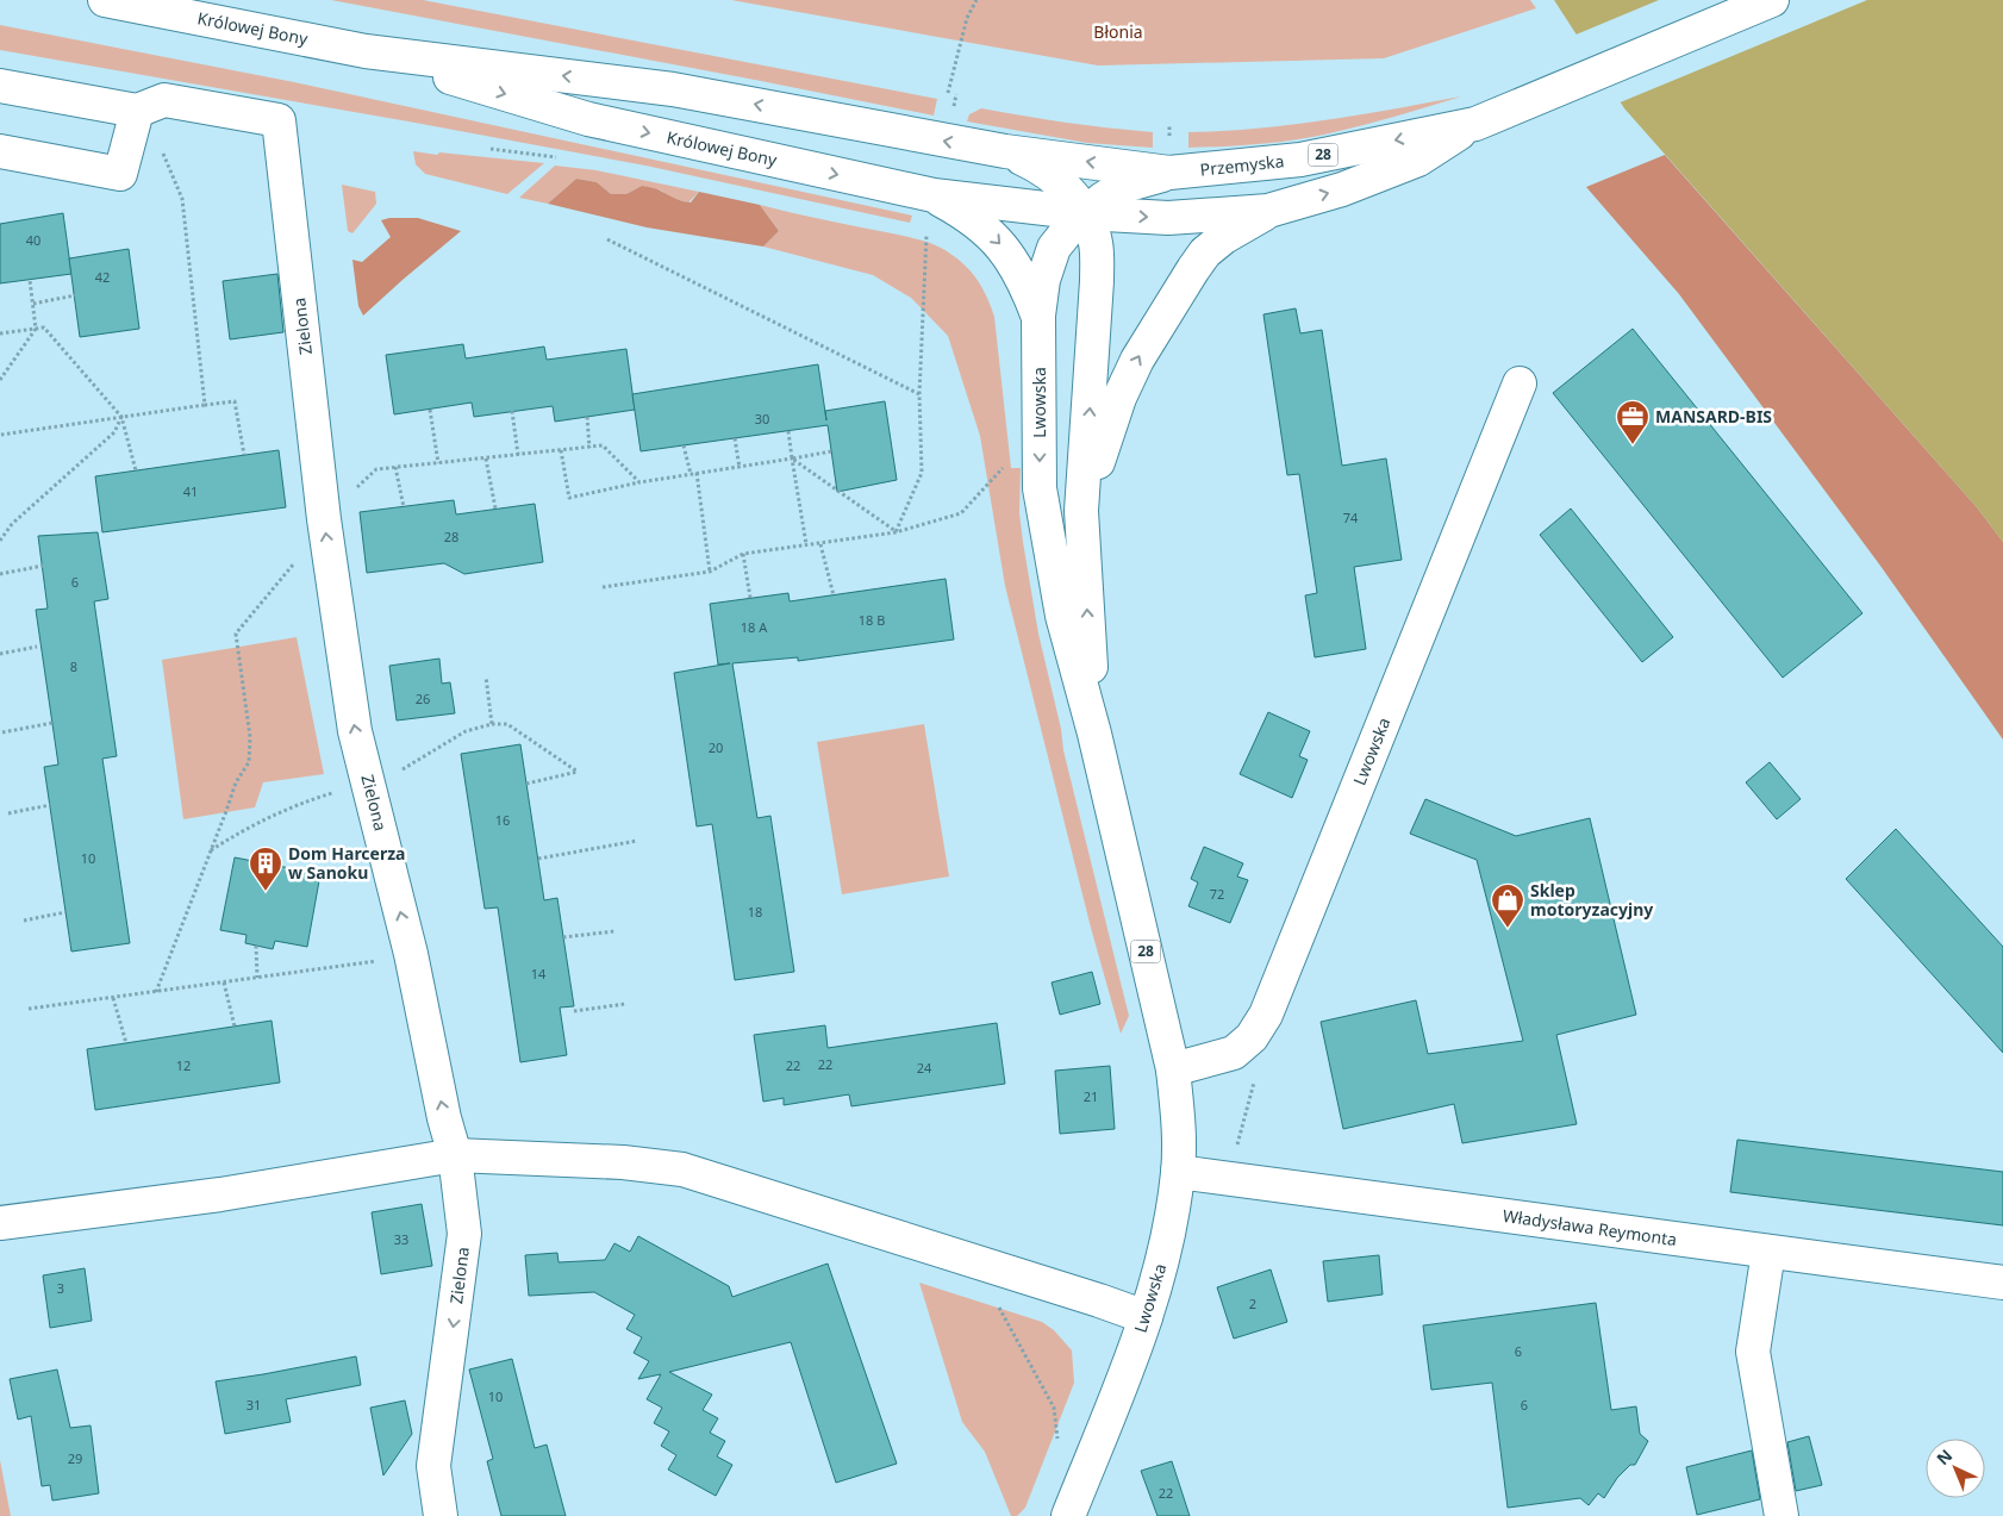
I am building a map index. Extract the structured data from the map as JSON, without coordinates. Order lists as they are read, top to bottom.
{
  "streets": {
    "main road": [
      "Królowej Bony",
      "28",
      "Przemyska",
      "Zielona",
      "Lwowska",
      "Władysława Reymonta"
    ]
  },
  "crossings": [
    ["Królowej Bony", "Przemyska"],
    ["Królowej Bony", "Lwowska"],
    ["Przemyska", "Lwowska"],
    ["Lwowska", "Władysława Reymonta"]
  ],
  "parks": ["Błonia"],
  "places": {
    "office": ["MANSARD-BIS"],
    "building": ["Dom Harcerza w Sanoku"],
    "shop": ["Sklep motoryzacyjny"]
  },
  "house_numbers": [
    "40",
    "42",
    "30",
    "41",
    "74",
    "28",
    "6",
    "18 B",
    "18 A",
    "8",
    "26",
    "20",
    "16",
    "10",
    "72",
    "18",
    "14",
    "22",
    "12",
    "22",
    "24",
    "21",
    "33",
    "3",
    "2",
    "6",
    "10",
    "31",
    "6",
    "29",
    "22"
  ],
  "north": "top left"
}
